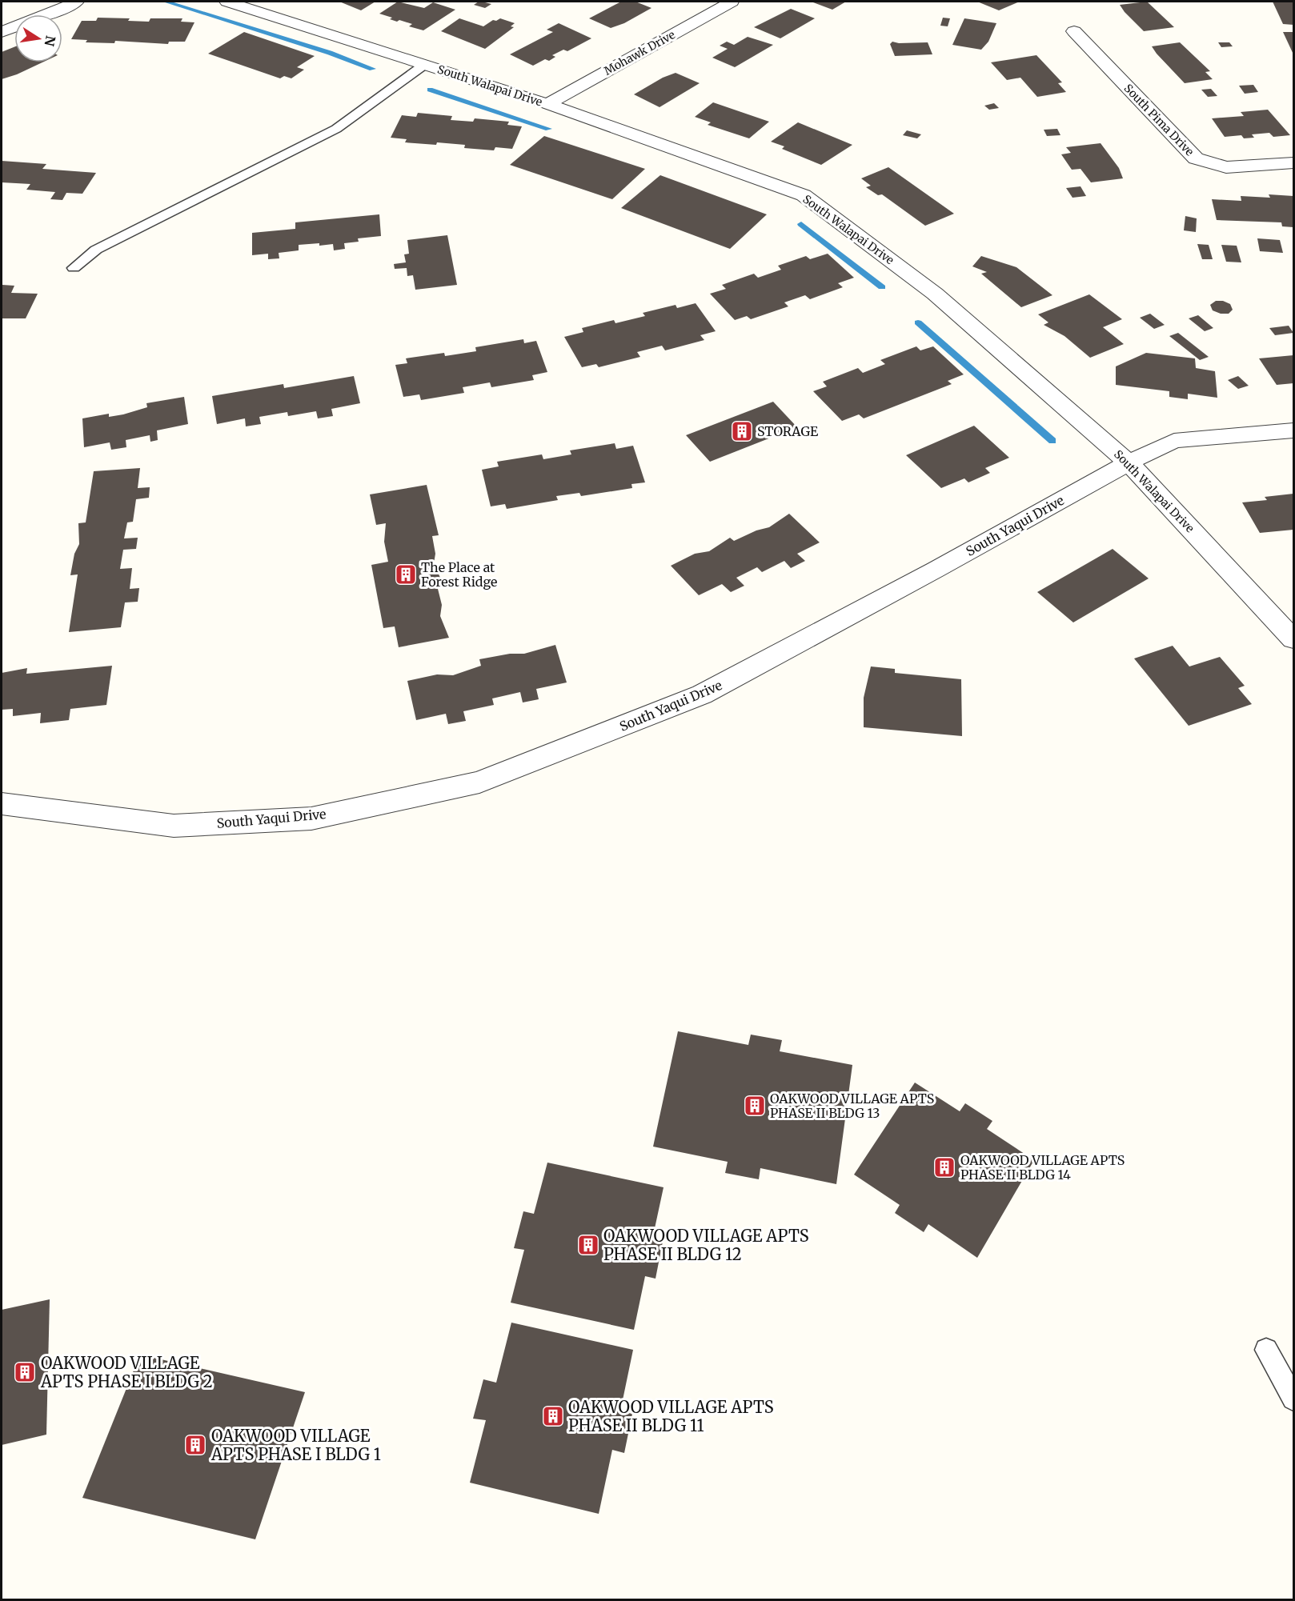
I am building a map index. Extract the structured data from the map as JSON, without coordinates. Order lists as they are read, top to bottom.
{
  "streets": {
    "street": [
      "Mohawk Drive",
      "South Walapai Drive",
      "South Pima Drive",
      "South Yaqui Drive"
    ]
  },
  "crossings": [
    ["Mohawk Drive", "South Walapai Drive"],
    ["South Walapai Drive", "South Yaqui Drive"]
  ],
  "places": {
    "building": [
      "STORAGE",
      "The Place at Forest Ridge",
      "OAKWOOD VILLAGE APTS PHASE II BLDG 13",
      "OAKWOOD VILLAGE APTS PHASE II BLDG 14",
      "OAKWOOD VILLAGE APTS PHASE II BLDG 12",
      "OAKWOOD VILLAGE APTS PHASE I BLDG 2",
      "OAKWOOD VILLAGE APTS PHASE II BLDG 11",
      "OAKWOOD VILLAGE APTS PHASE I BLDG 1"
    ]
  },
  "north": "right"
}
